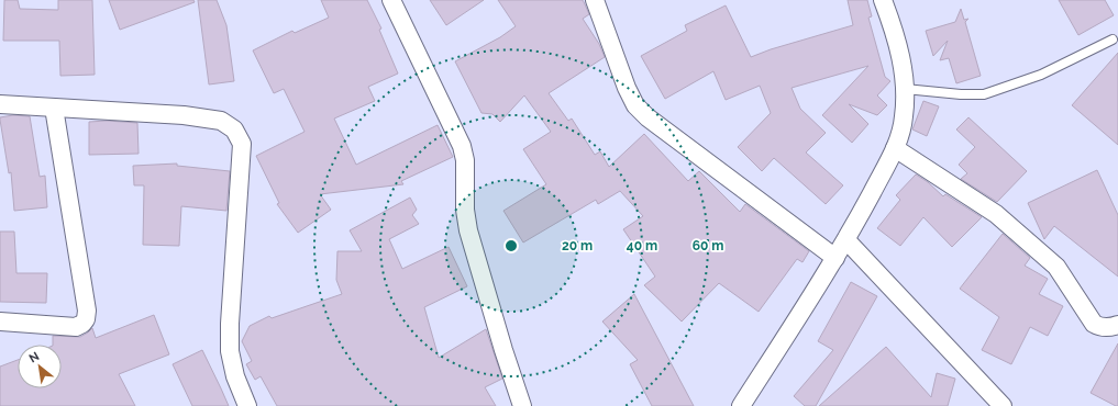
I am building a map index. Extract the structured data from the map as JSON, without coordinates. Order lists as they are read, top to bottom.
{
  "north": "top left",
  "rings": ["20 m", "40 m", "60 m"]
}
